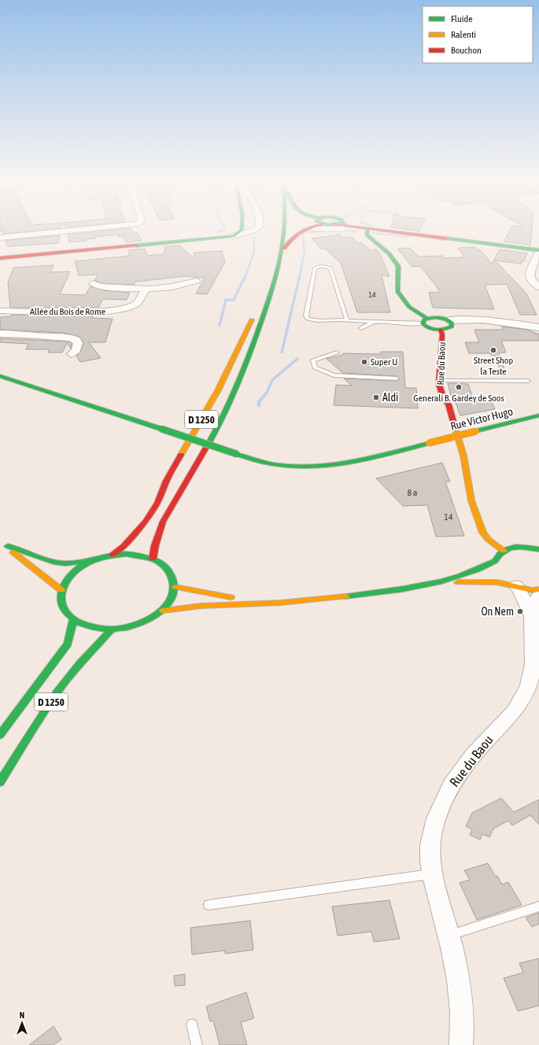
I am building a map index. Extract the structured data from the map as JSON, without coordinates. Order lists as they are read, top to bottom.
{
  "streets": {
    "street": [
      "Allée du Bois de Rome",
      "Rue du Baou",
      "Rue Victor Hugo",
      "D 1250"
    ]
  },
  "places": [
    "Street Shop la Teste",
    "Super U",
    "Generali B. Gardey de Soos",
    "Aldi",
    "On Nem"
  ],
  "house_numbers": ["14", "8 a", "14"],
  "legend": ["Fluide", "Ralenti", "Bouchon"],
  "north": "top"
}
